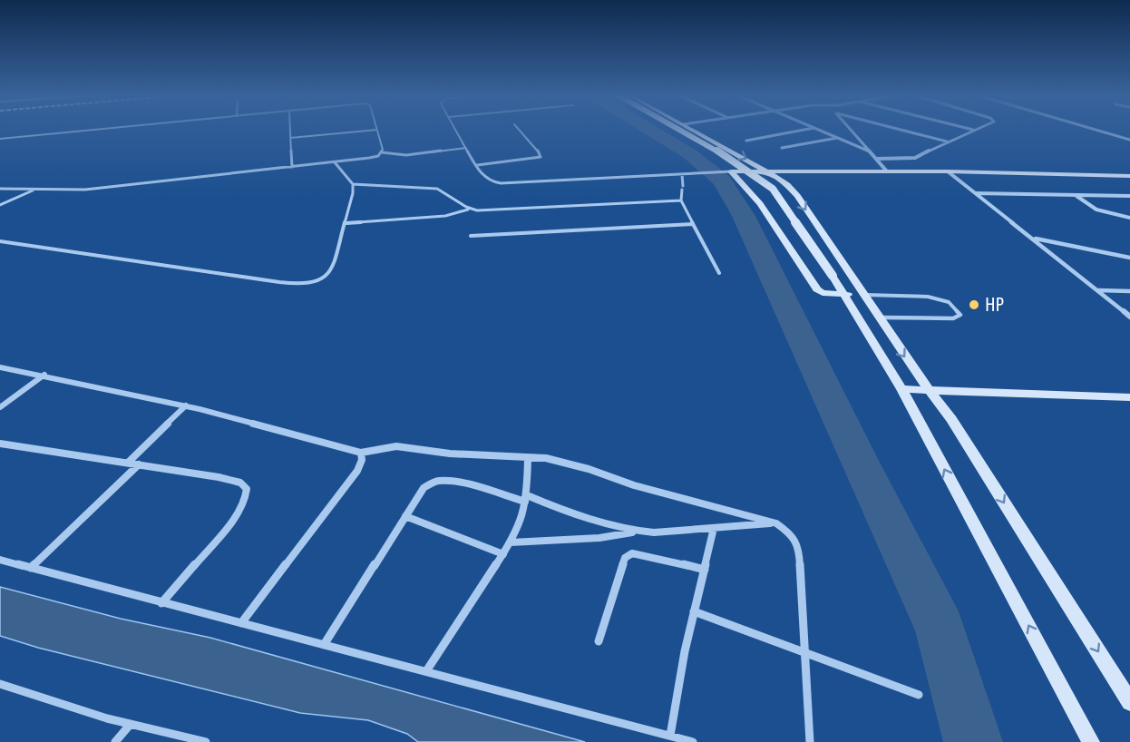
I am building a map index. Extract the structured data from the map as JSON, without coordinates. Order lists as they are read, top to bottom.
{
  "places": ["HP"]
}
